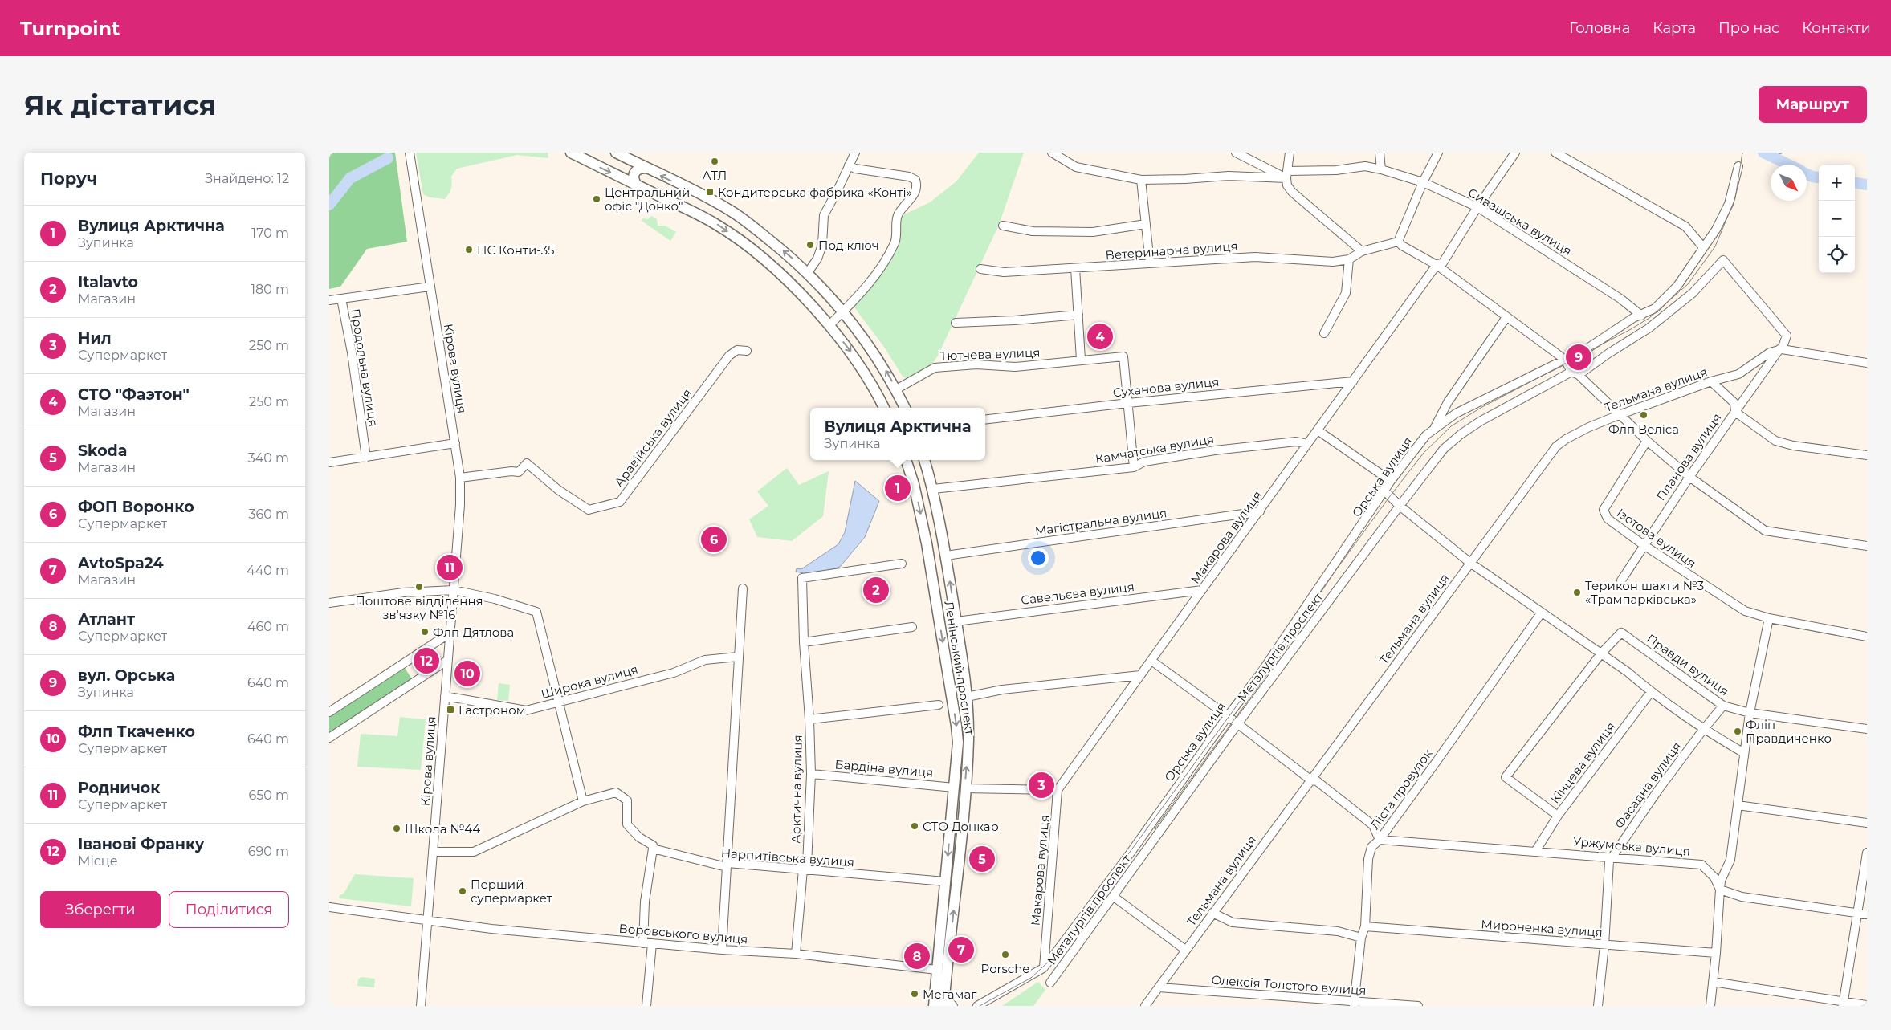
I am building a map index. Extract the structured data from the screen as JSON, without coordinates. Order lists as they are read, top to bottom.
{
  "streets": {
    "main road": ["Ленінський проспект"],
    "street": [
      "Сивашська вулиця",
      "Ветеринарна вулиця",
      "Тютчева вулиця",
      "Продольна вулиця",
      "Кірова вулиця",
      "Суханова вулиця",
      "Тельмана вулиця",
      "Аравійська вулиця",
      "Камчатська вулиця",
      "Планова вулиця",
      "Орська вулиця",
      "Магістральна вулиця",
      "Макарова вулиця",
      "Ізотова вулиця",
      "Савельєва вулиця",
      "Металургів проспект",
      "Правди вулиця",
      "Широка вулиця",
      "Кінцева вулиця",
      "Бардіна вулиця",
      "Фасадна вулиця",
      "Арктична вулиця",
      "Ліста провулок",
      "Уржумська вулиця",
      "Нарпитівська вулиця",
      "Мироненка вулиця",
      "Воровського вулиця",
      "Олексія Толстого вулиця"
    ]
  },
  "crossings": [
    ["Сивашська вулиця", "Орська вулиця"],
    ["Сивашська вулиця", "Макарова вулиця"],
    ["Тютчева вулиця", "Суханова вулиця"],
    ["Тютчева вулиця", "Камчатська вулиця"],
    ["Продольна вулиця", "Кірова вулиця"],
    ["Кірова вулиця", "Аравійська вулиця"],
    ["Кірова вулиця", "Широка вулиця"],
    ["Кірова вулиця", "Воровського вулиця"],
    ["Суханова вулиця", "Макарова вулиця"],
    ["Тельмана вулиця", "Планова вулиця"],
    ["Тельмана вулиця", "Металургів проспект"],
    ["Тельмана вулиця", "Олексія Толстого вулиця"],
    ["Камчатська вулиця", "Макарова вулиця"],
    ["Камчатська вулиця", "Ленінський проспект"],
    ["Планова вулиця", "Ізотова вулиця"],
    ["Планова вулиця", "Металургів проспект"],
    ["Орська вулиця", "Макарова вулиця"],
    ["Магістральна вулиця", "Макарова вулиця"],
    ["Магістральна вулиця", "Ленінський проспект"],
    ["Макарова вулиця", "Савельєва вулиця"],
    ["Савельєва вулиця", "Ленінський проспект"],
    ["Правди вулиця", "Фасадна вулиця"],
    ["Ленінський проспект", "Бардіна вулиця"],
    ["Ленінський проспект", "Нарпитівська вулиця"],
    ["Ленінський проспект", "Воровського вулиця"],
    ["Кінцева вулиця", "Уржумська вулиця"],
    ["Бардіна вулиця", "Арктична вулиця"],
    ["Фасадна вулиця", "Уржумська вулиця"],
    ["Фасадна вулиця", "Мироненка вулиця"],
    ["Арктична вулиця", "Нарпитівська вулиця"],
    ["Арктична вулиця", "Воровського вулиця"],
    ["Ліста провулок", "Уржумська вулиця"],
    ["Ліста провулок", "Мироненка вулиця"],
    ["Ліста провулок", "Олексія Толстого вулиця"]
  ],
  "places": {
    "other": [
      "АТЛ",
      "Центральний офіс \"Донко\"",
      "Под ключ",
      "ПС Конти-35",
      "Флп Веліса",
      "Поштове відділення зв'язку №16",
      "Терикон шахти №3 «Трампарківська»",
      "Флп Дятлова",
      "Фліп Правдиченко",
      "СТО Донкар",
      "Школа №44",
      "Перший супермаркет",
      "Porsche",
      "Мегамаг"
    ],
    "transit": ["Кондитерська фабрика «Конті»", "Гастроном"]
  },
  "north": "bottom right",
  "page": {
    "header": "Turnpoint",
    "nav": [
      "Головна",
      "Карта",
      "Про нас",
      "Контакти"
    ],
    "buttons": [
      "Маршрут",
      ["Зберегти", "Поділитися"]
    ],
    "title": "Як дістатися",
    "heading": ["Поруч", "Знайдено: 12"],
    "map_buttons": ["+", "−"],
    "list": [
      {
        "mark": "1",
        "name": "Вулиця Арктична",
        "note": "Зупинка",
        "value": "170 m"
      },
      {
        "mark": "2",
        "name": "Italavto",
        "note": "Магазин",
        "value": "180 m"
      },
      {
        "mark": "3",
        "name": "Нил",
        "note": "Супермаркет",
        "value": "250 m"
      },
      {
        "mark": "4",
        "name": "СТО \"Фаэтон\"",
        "note": "Магазин",
        "value": "250 m"
      },
      {
        "mark": "5",
        "name": "Skoda",
        "note": "Магазин",
        "value": "340 m"
      },
      {
        "mark": "6",
        "name": "ФОП Воронко",
        "note": "Супермаркет",
        "value": "360 m"
      },
      {
        "mark": "7",
        "name": "AvtoSpa24",
        "note": "Магазин",
        "value": "440 m"
      },
      {
        "mark": "8",
        "name": "Атлант",
        "note": "Супермаркет",
        "value": "460 m"
      },
      {
        "mark": "9",
        "name": "вул. Орська",
        "note": "Зупинка",
        "value": "640 m"
      },
      {
        "mark": "10",
        "name": "Флп Ткаченко",
        "note": "Супермаркет",
        "value": "640 m"
      },
      {
        "mark": "11",
        "name": "Родничок",
        "note": "Супермаркет",
        "value": "650 m"
      },
      {
        "mark": "12",
        "name": "Іванові Франку",
        "note": "Місце",
        "value": "690 m"
      }
    ],
    "pins": [
      "4",
      "9",
      "1",
      "6",
      "11",
      "2",
      "12",
      "10",
      "3",
      "5",
      "7",
      "8"
    ],
    "popup": ["Вулиця Арктична", "Зупинка"]
  }
}
